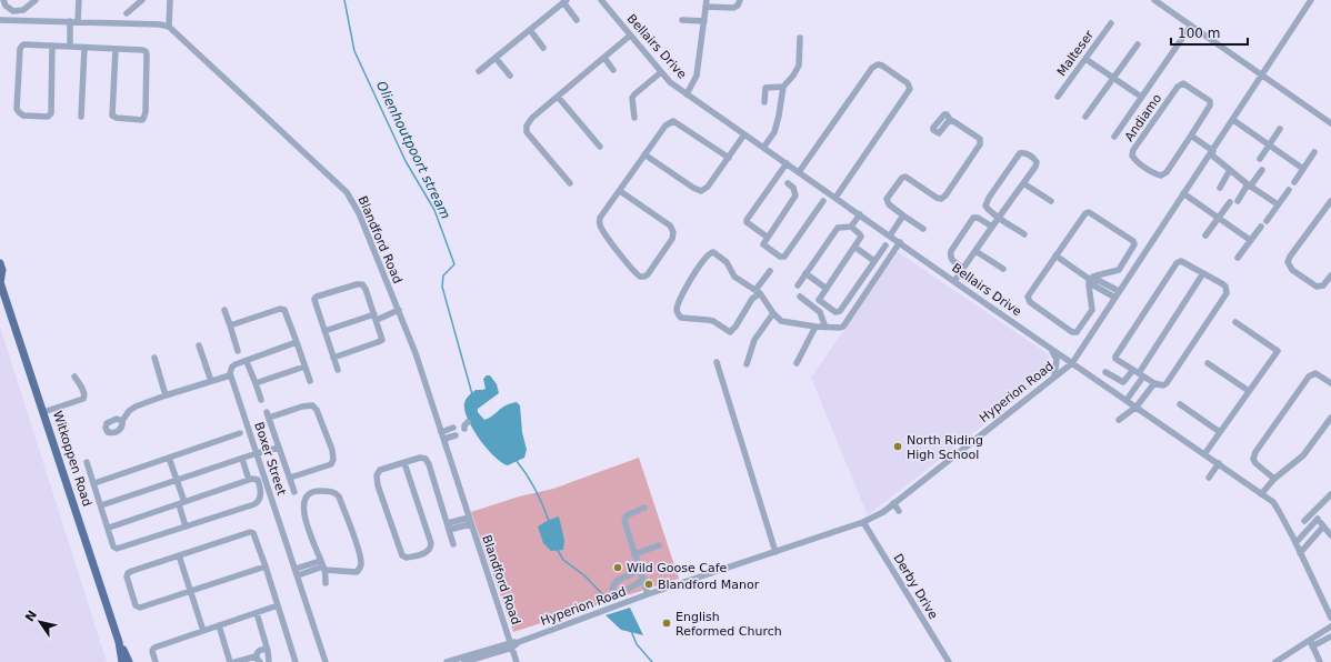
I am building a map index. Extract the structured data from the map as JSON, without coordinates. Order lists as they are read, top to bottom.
{
  "streets": {
    "main road": ["Witkoppen Road"],
    "street": [
      "Bellairs Drive",
      "Malteser",
      "Andiamo",
      "Blandford Road",
      "Hyperion Road",
      "Boxer Street",
      "Derby Drive"
    ]
  },
  "crossings": [
    ["Bellairs Drive", "Hyperion Road"],
    ["Blandford Road", "Hyperion Road"],
    ["Hyperion Road", "Derby Drive"]
  ],
  "water": ["Olienhoutpoort stream"],
  "places": [
    "North Riding High School",
    "Wild Goose Cafe",
    "Blandford Manor",
    "English Reformed Church"
  ],
  "scale_bar": "100 m",
  "north": "top left"
}
